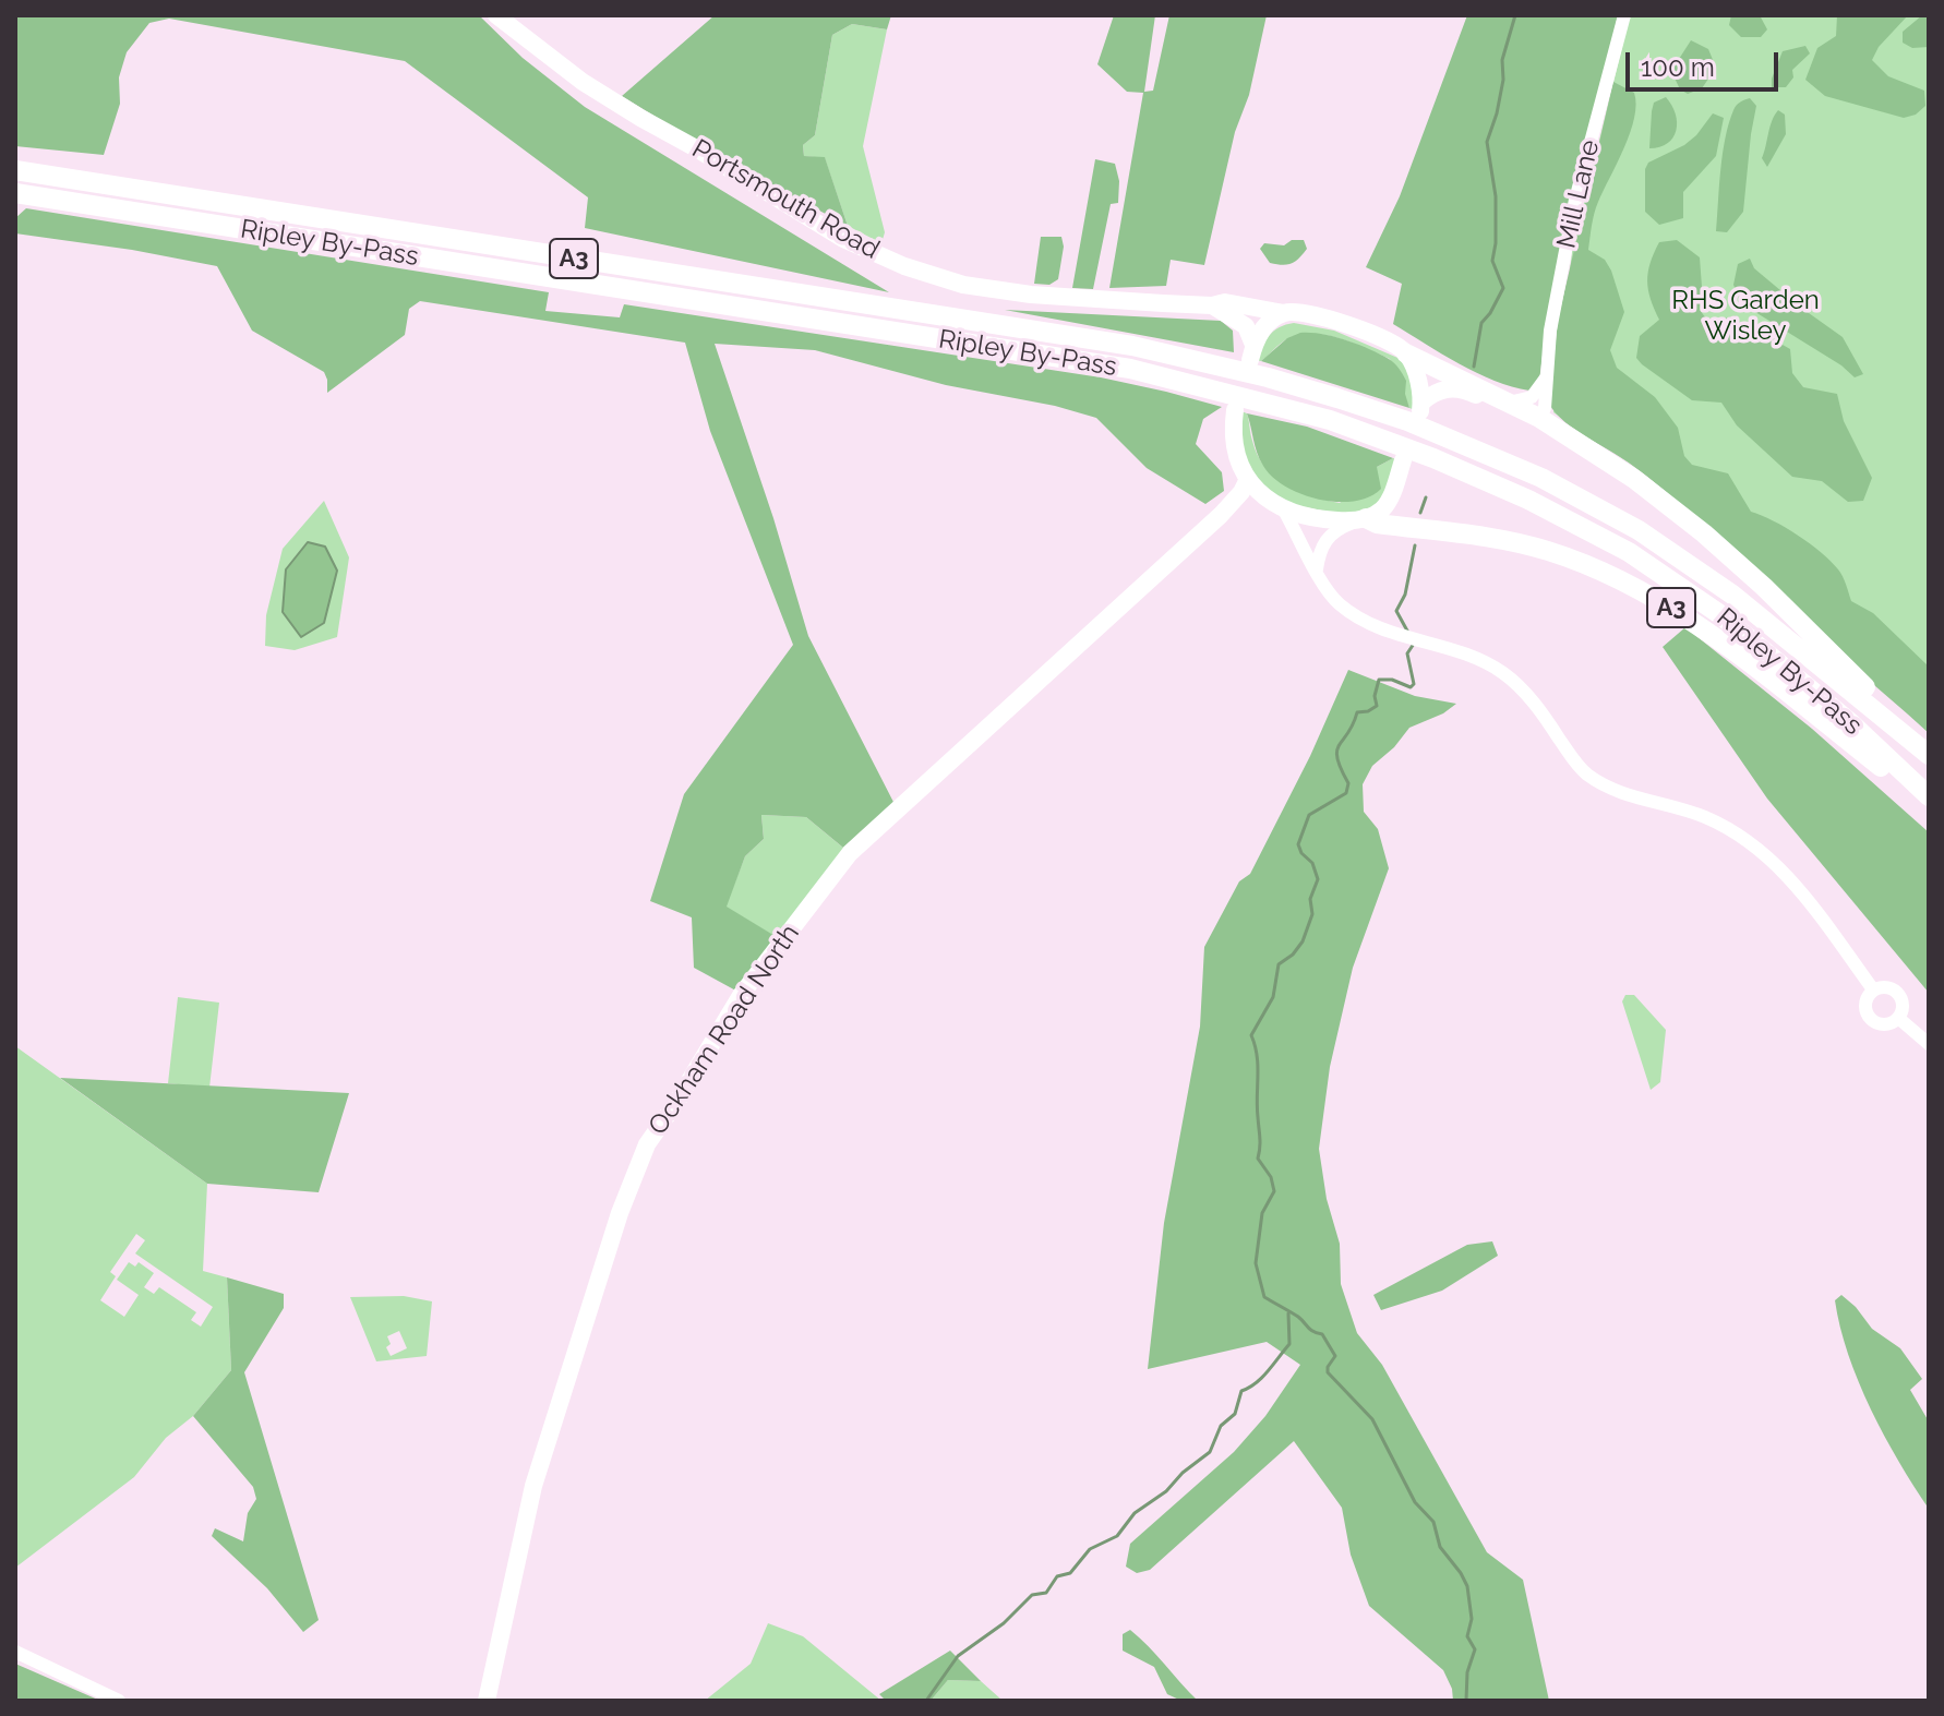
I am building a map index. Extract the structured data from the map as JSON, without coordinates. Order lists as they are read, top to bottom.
{
  "streets": {
    "highway": ["Ripley By-Pass", "A3"],
    "main road": ["Portsmouth Road", "Ockham Road North"],
    "street": ["Mill Lane"]
  },
  "crossings": [
    ["Mill Lane", "A3"],
    ["Portsmouth Road", "A3"],
    ["Ripley By-Pass", "A3"]
  ],
  "parks": ["RHS Garden Wisley"],
  "scale_bar": "100 m"
}
